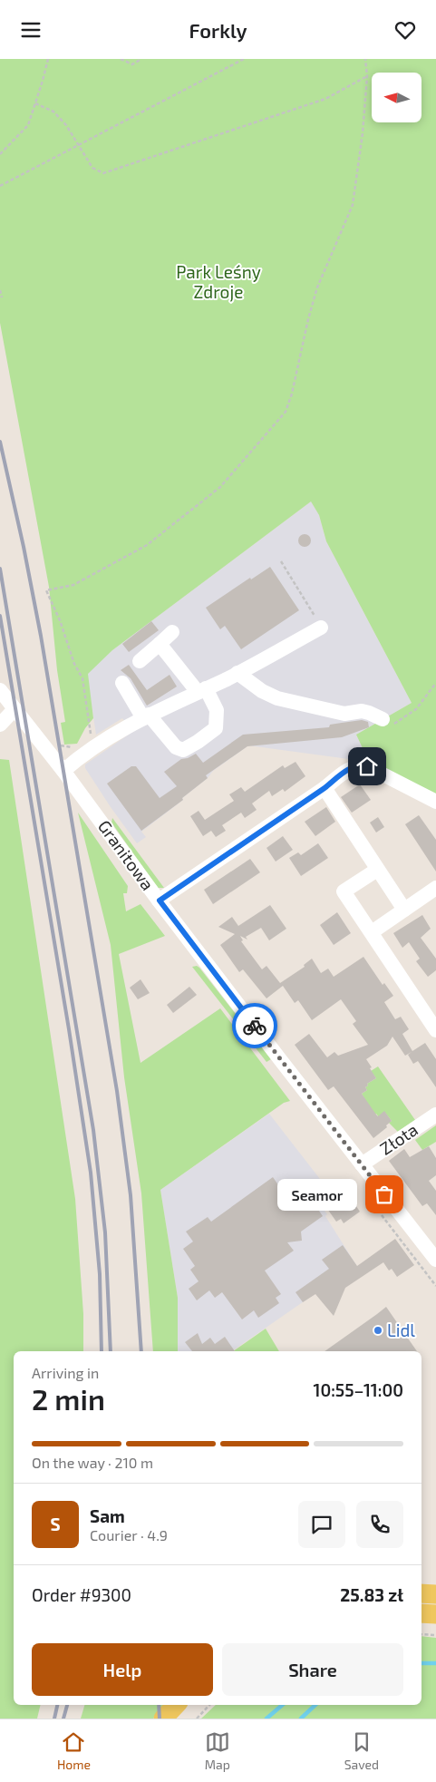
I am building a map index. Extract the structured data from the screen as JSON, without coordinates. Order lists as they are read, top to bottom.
{
  "streets": {
    "street": ["Granitowa", "Złota"]
  },
  "crossings": [
    ["Granitowa", "Złota"]
  ],
  "parks": ["Park Leśny Zdroje"],
  "places": ["Seamor", "Lidl"],
  "north": "left",
  "page": {
    "header": "Forkly",
    "bubble": "Seamor",
    "heading": ["2 min", "Arriving in", "10:55–11:00"],
    "panel": [
      "Sam",
      "Courier · 4.9",
      "Order #9300",
      "25.83 zł"
    ],
    "bar": "On the way · 210 m",
    "round": "S",
    "buttons": ["Help", "Share"],
    "tabs": ["Home", "Map", "Saved"]
  }
}
